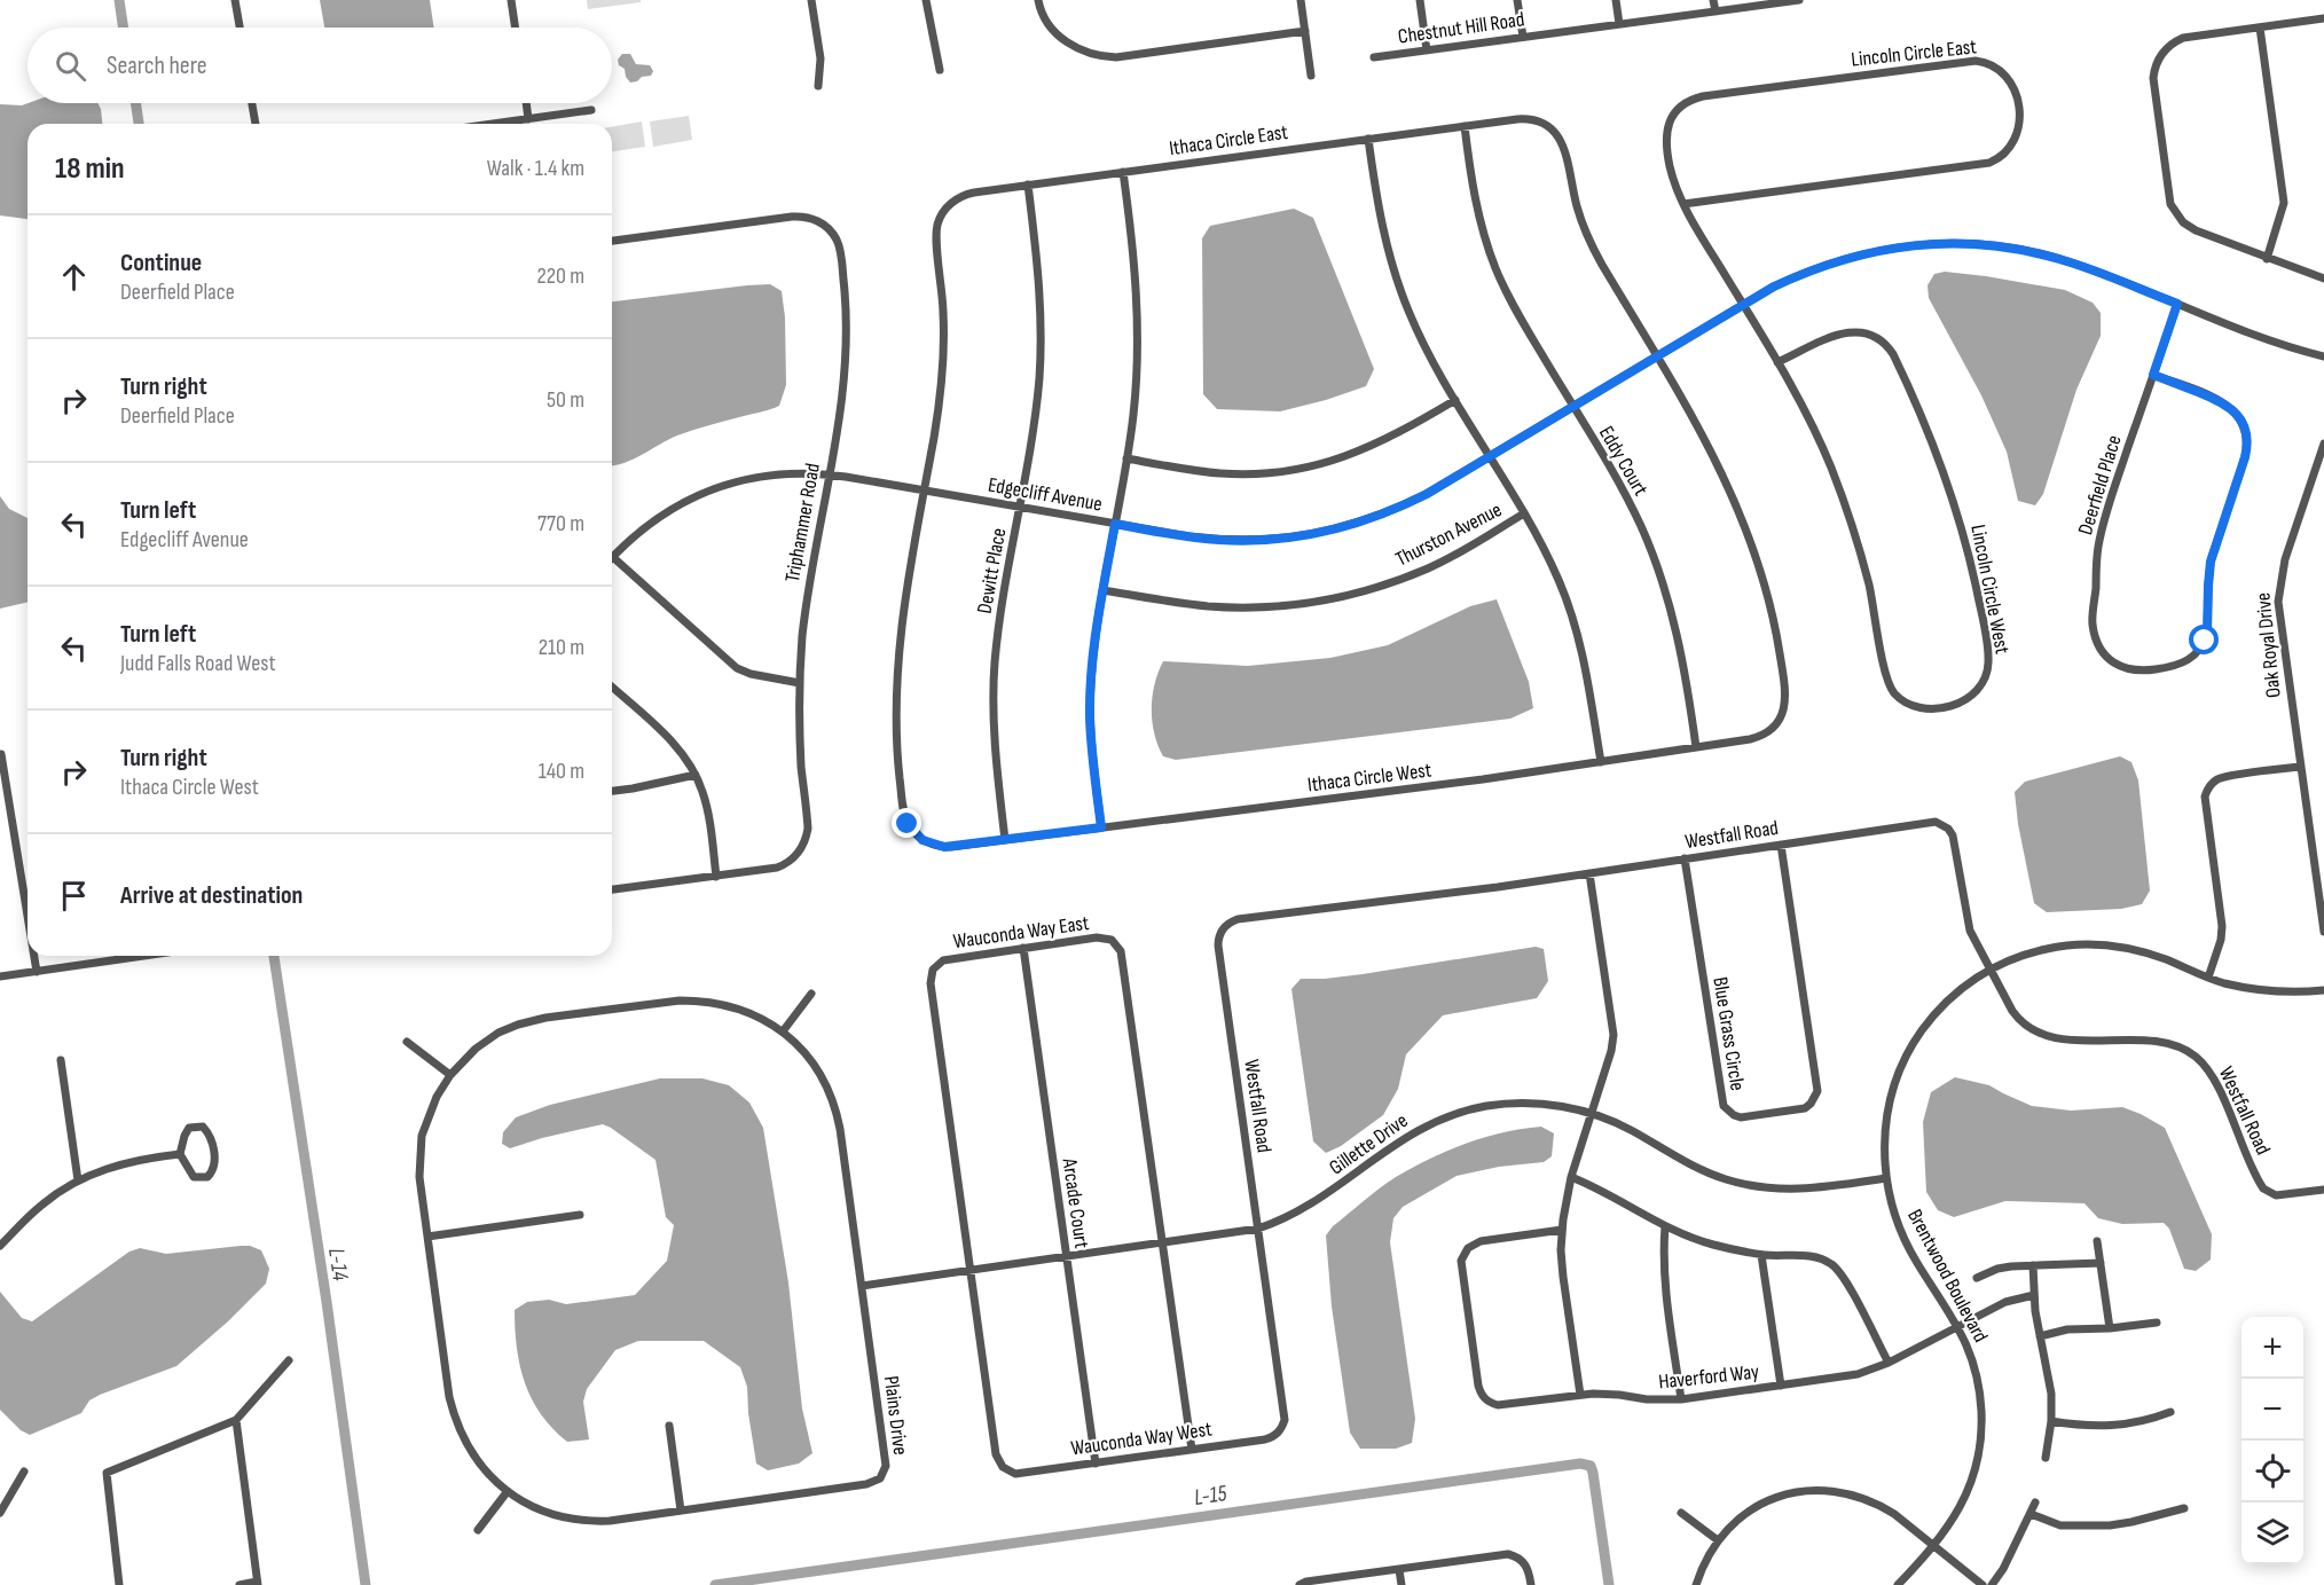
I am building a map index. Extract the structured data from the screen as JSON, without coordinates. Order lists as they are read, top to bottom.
{
  "streets": {
    "street": [
      "Chestnut Hill Road",
      "Lincoln Circle East",
      "Ithaca Circle East",
      "Eddy Court",
      "Deerfield Place",
      "Edgecliff Avenue",
      "Triphammer Road",
      "Thurston Avenue",
      "Dewitt Place",
      "Lincoln Circle West",
      "Oak Royal Drive",
      "Ithaca Circle West",
      "Westfall Road",
      "Wauconda Way East",
      "Blue Grass Circle",
      "Gillette Drive",
      "Arcade Court",
      "Brentwood Boulevard",
      "Haverford Way",
      "Plains Drive",
      "Wauconda Way West"
    ]
  },
  "crossings": [
    ["Lincoln Circle East", "Edgecliff Avenue"],
    ["Lincoln Circle East", "Lincoln Circle West"],
    ["Ithaca Circle East", "Eddy Court"],
    ["Ithaca Circle East", "Edgecliff Avenue"],
    ["Ithaca Circle East", "Dewitt Place"],
    ["Ithaca Circle East", "Ithaca Circle West"],
    ["Eddy Court", "Edgecliff Avenue"],
    ["Eddy Court", "Ithaca Circle West"],
    ["Deerfield Place", "Edgecliff Avenue"],
    ["Edgecliff Avenue", "Triphammer Road"],
    ["Edgecliff Avenue", "Dewitt Place"],
    ["Edgecliff Avenue", "Lincoln Circle West"],
    ["Edgecliff Avenue", "Ithaca Circle West"],
    ["Dewitt Place", "Ithaca Circle West"],
    ["Westfall Road", "Blue Grass Circle"],
    ["Westfall Road", "Gillette Drive"],
    ["Westfall Road", "Brentwood Boulevard"],
    ["Westfall Road", "Wauconda Way West"],
    ["Wauconda Way East", "Gillette Drive"],
    ["Wauconda Way East", "Arcade Court"],
    ["Wauconda Way East", "Wauconda Way West"],
    ["Gillette Drive", "Arcade Court"],
    ["Gillette Drive", "Brentwood Boulevard"],
    ["Gillette Drive", "Plains Drive"],
    ["Gillette Drive", "Wauconda Way West"],
    ["Arcade Court", "Wauconda Way West"],
    ["Brentwood Boulevard", "Haverford Way"]
  ],
  "water": ["L-14", "L-15"],
  "page": {
    "search": "Search here",
    "heading": ["18 min", "Walk · 1.4 km"],
    "list": [
      ["Continue", "Deerfield Place", "220 m"],
      ["Turn right", "Deerfield Place", "50 m"],
      ["Turn left", "Edgecliff Avenue", "770 m"],
      ["Turn left", "Judd Falls Road West", "210 m"],
      ["Turn right", "Ithaca Circle West", "140 m"],
      "Arrive at destination"
    ],
    "map_buttons": ["+", "−"]
  }
}
